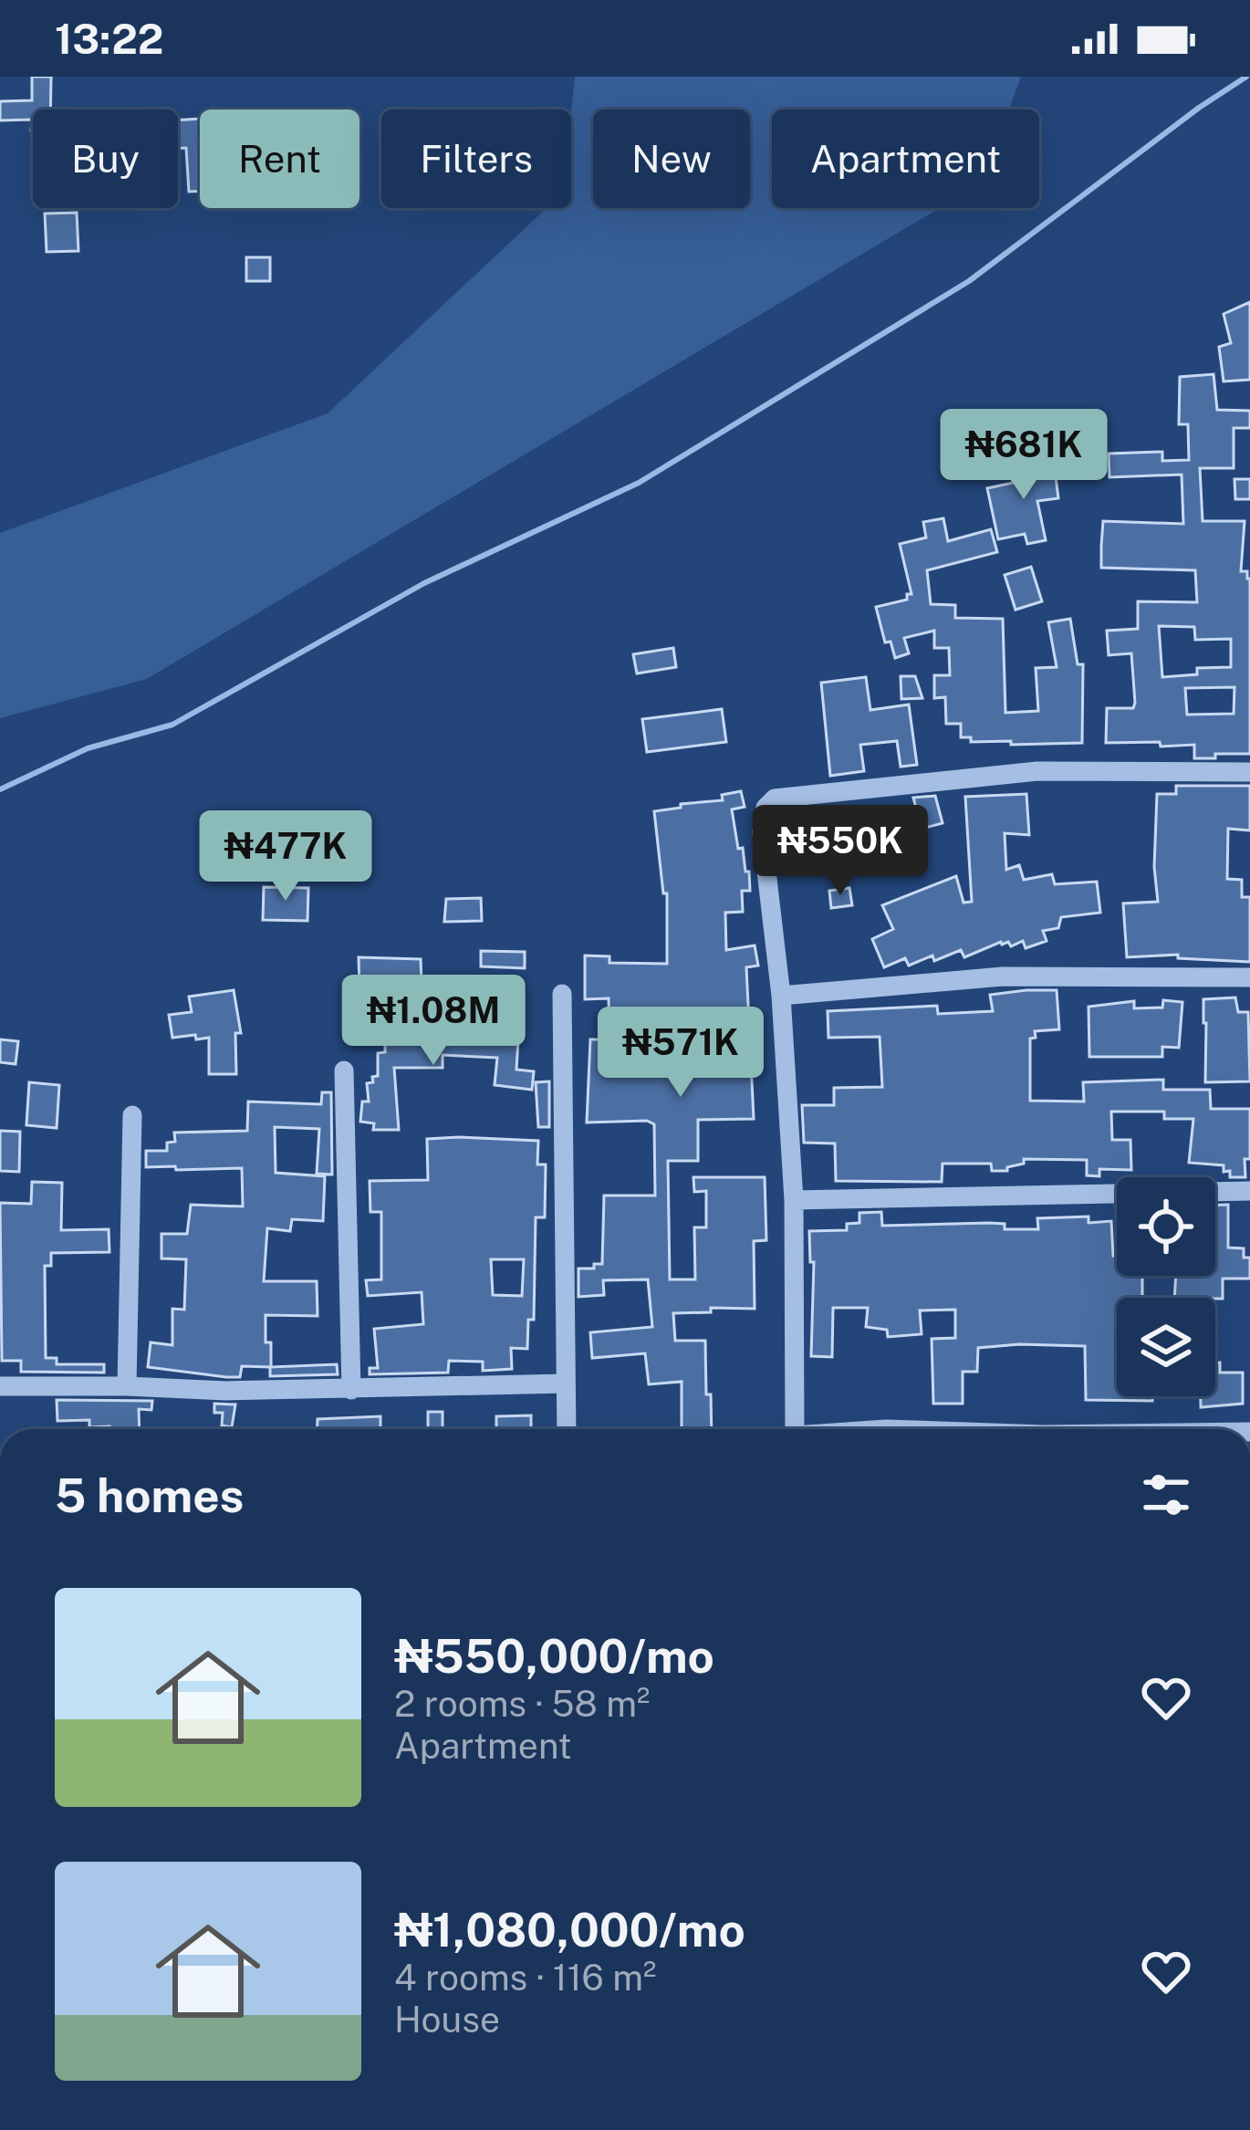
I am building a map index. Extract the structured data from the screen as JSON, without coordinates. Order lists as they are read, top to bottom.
{
  "page": {
    "status": "13:22",
    "chip": [
      "Buy",
      "Rent",
      "Filters",
      "New",
      "Apartment"
    ],
    "price": [
      "₦681K",
      "₦550K",
      "₦477K",
      "₦1.08M",
      "₦571K"
    ],
    "heading": "5 homes",
    "list": [
      {
        "name": "₦550,000/mo",
        "note": "2 rooms · 58 m² · Apartment"
      },
      {
        "name": "₦1,080,000/mo",
        "note": "4 rooms · 116 m² · House"
      }
    ]
  }
}
